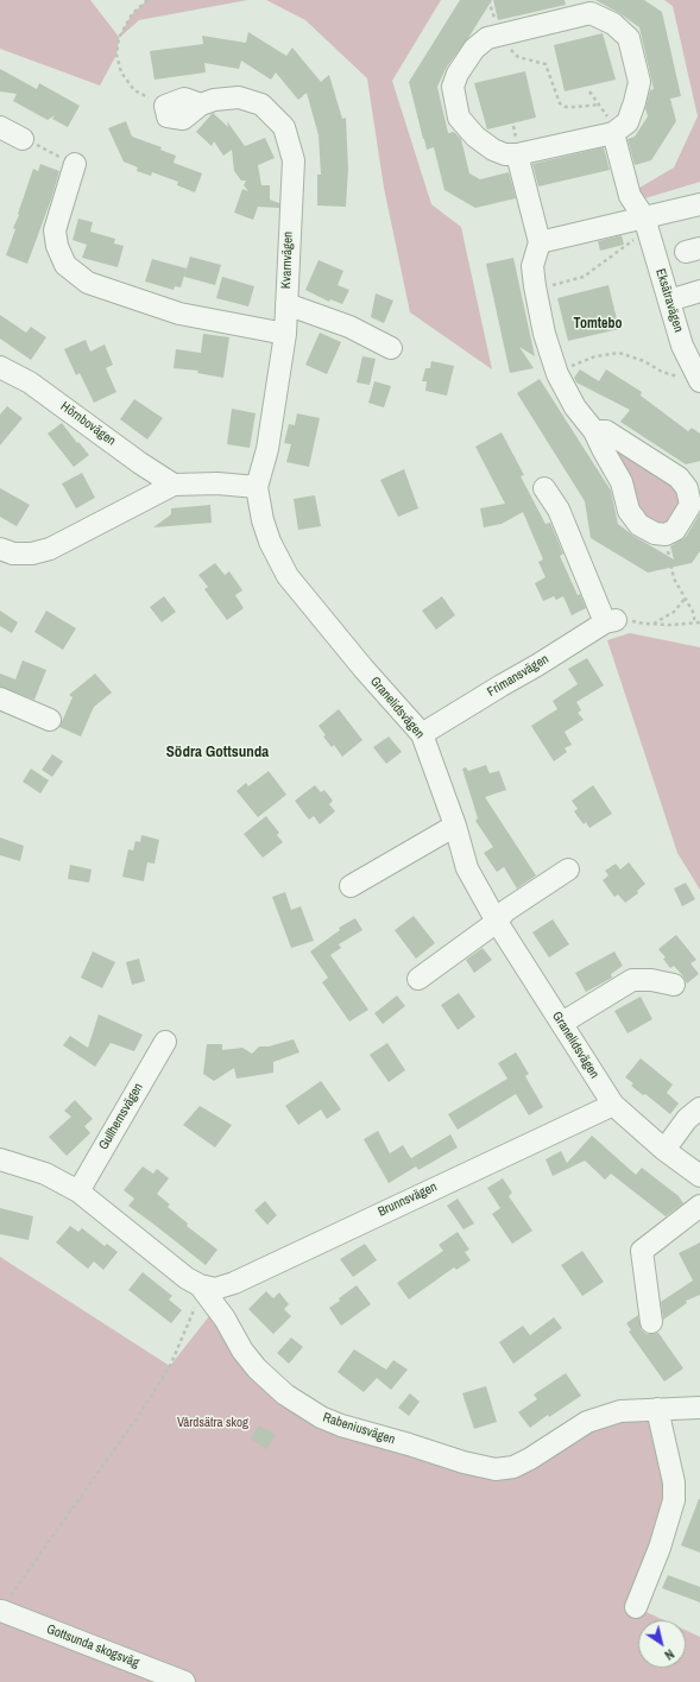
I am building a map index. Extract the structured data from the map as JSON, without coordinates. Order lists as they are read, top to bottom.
{
  "streets": {
    "street": [
      "Kvarnvägen",
      "Eksätravägen",
      "Hörnbovägen",
      "Frimansvägen",
      "Granelidsvägen",
      "Gullhemsvägen",
      "Brunnsvägen",
      "Rabeniusvägen",
      "Gottsunda skogsväg"
    ]
  },
  "crossings": [
    ["Kvarnvägen", "Granelidsvägen"],
    ["Frimansvägen", "Granelidsvägen"],
    ["Granelidsvägen", "Brunnsvägen"],
    ["Gullhemsvägen", "Rabeniusvägen"],
    ["Brunnsvägen", "Rabeniusvägen"]
  ],
  "districts": ["Tomtebo", "Södra Gottsunda"],
  "parks": ["Vårdsätra skog"],
  "north": "bottom right"
}
